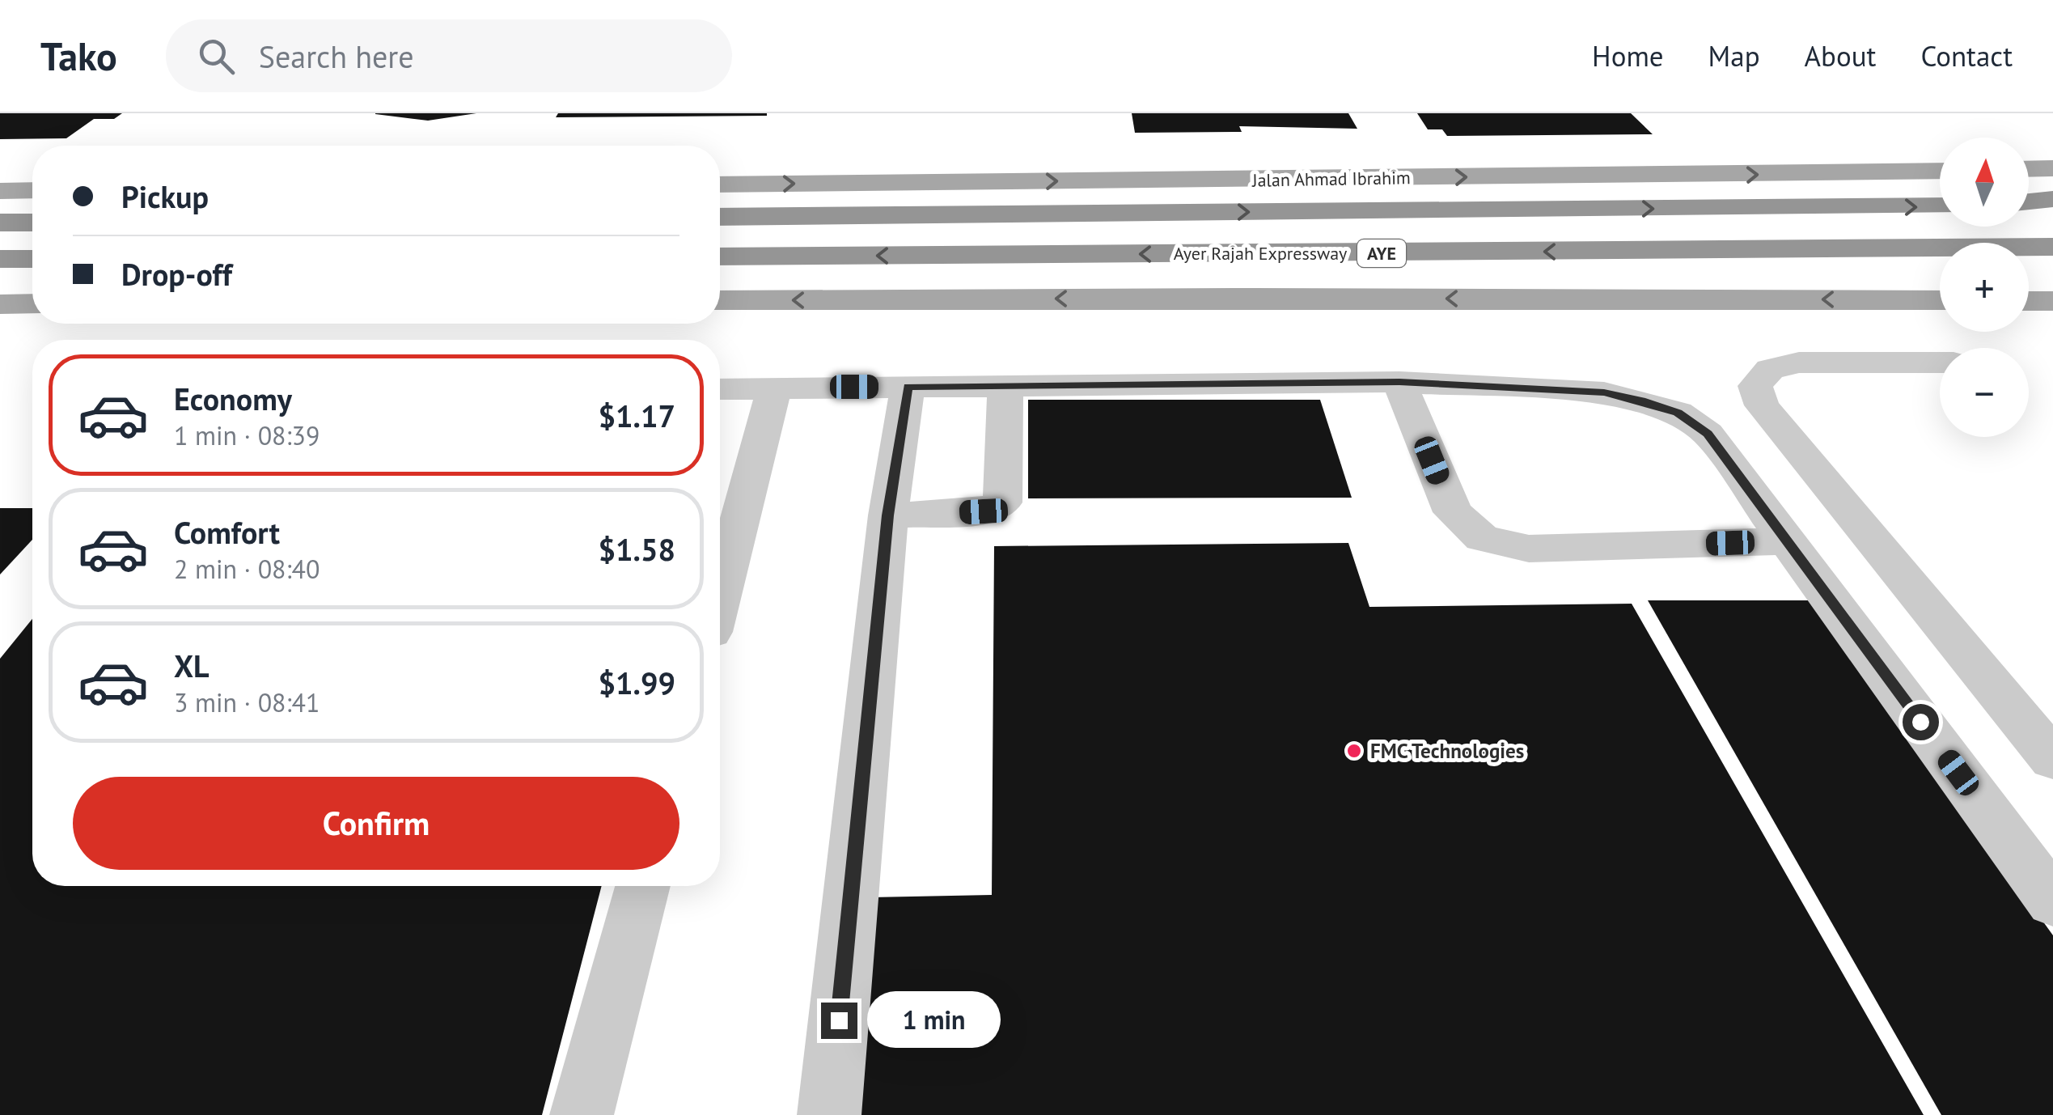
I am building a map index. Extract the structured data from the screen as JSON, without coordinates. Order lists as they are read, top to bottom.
{
  "streets": {
    "highway": ["Ayer Rajah Expressway", "AYE"],
    "main road": ["Jalan Ahmad Ibrahim"]
  },
  "places": ["FMC Technologies"],
  "north": "top",
  "page": {
    "header": "Tako",
    "search": "Search here",
    "nav": [
      "Home",
      "Map",
      "About",
      "Contact"
    ],
    "map_buttons": ["+", "−"],
    "banner": ["Pickup", "Drop-off"],
    "list": [
      {
        "name": "Economy",
        "note": "1 min · 08:39",
        "value": "$1.17"
      },
      {
        "name": "Comfort",
        "note": "2 min · 08:40",
        "value": "$1.58"
      },
      {
        "name": "XL",
        "note": "3 min · 08:41",
        "value": "$1.99"
      }
    ],
    "buttons": "Confirm",
    "bubble": "1 min"
  }
}
